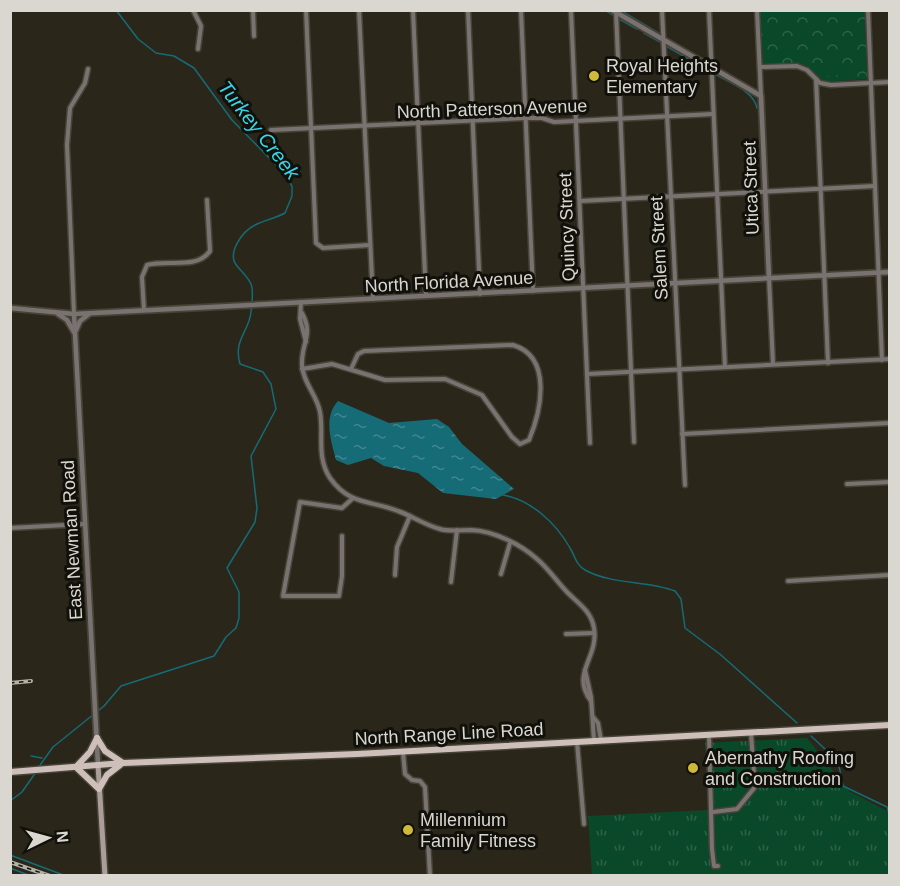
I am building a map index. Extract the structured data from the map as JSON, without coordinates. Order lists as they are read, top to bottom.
{
  "streets": {
    "main road": ["North Range Line Road"],
    "street": [
      "North Patterson Avenue",
      "Utica Street",
      "Quincy Street",
      "Salem Street",
      "North Florida Avenue",
      "East Newman Road"
    ]
  },
  "crossings": [
    ["North Patterson Avenue", "Quincy Street"],
    ["North Patterson Avenue", "Salem Street"],
    ["Utica Street", "North Florida Avenue"],
    ["Quincy Street", "North Florida Avenue"],
    ["Salem Street", "North Florida Avenue"],
    ["North Florida Avenue", "East Newman Road"],
    ["East Newman Road", "North Range Line Road"]
  ],
  "water": ["Turkey Creek"],
  "places": ["Royal Heights Elementary", "Abernathy Roofing and Construction", "Millennium Family Fitness"],
  "north": "right"
}
